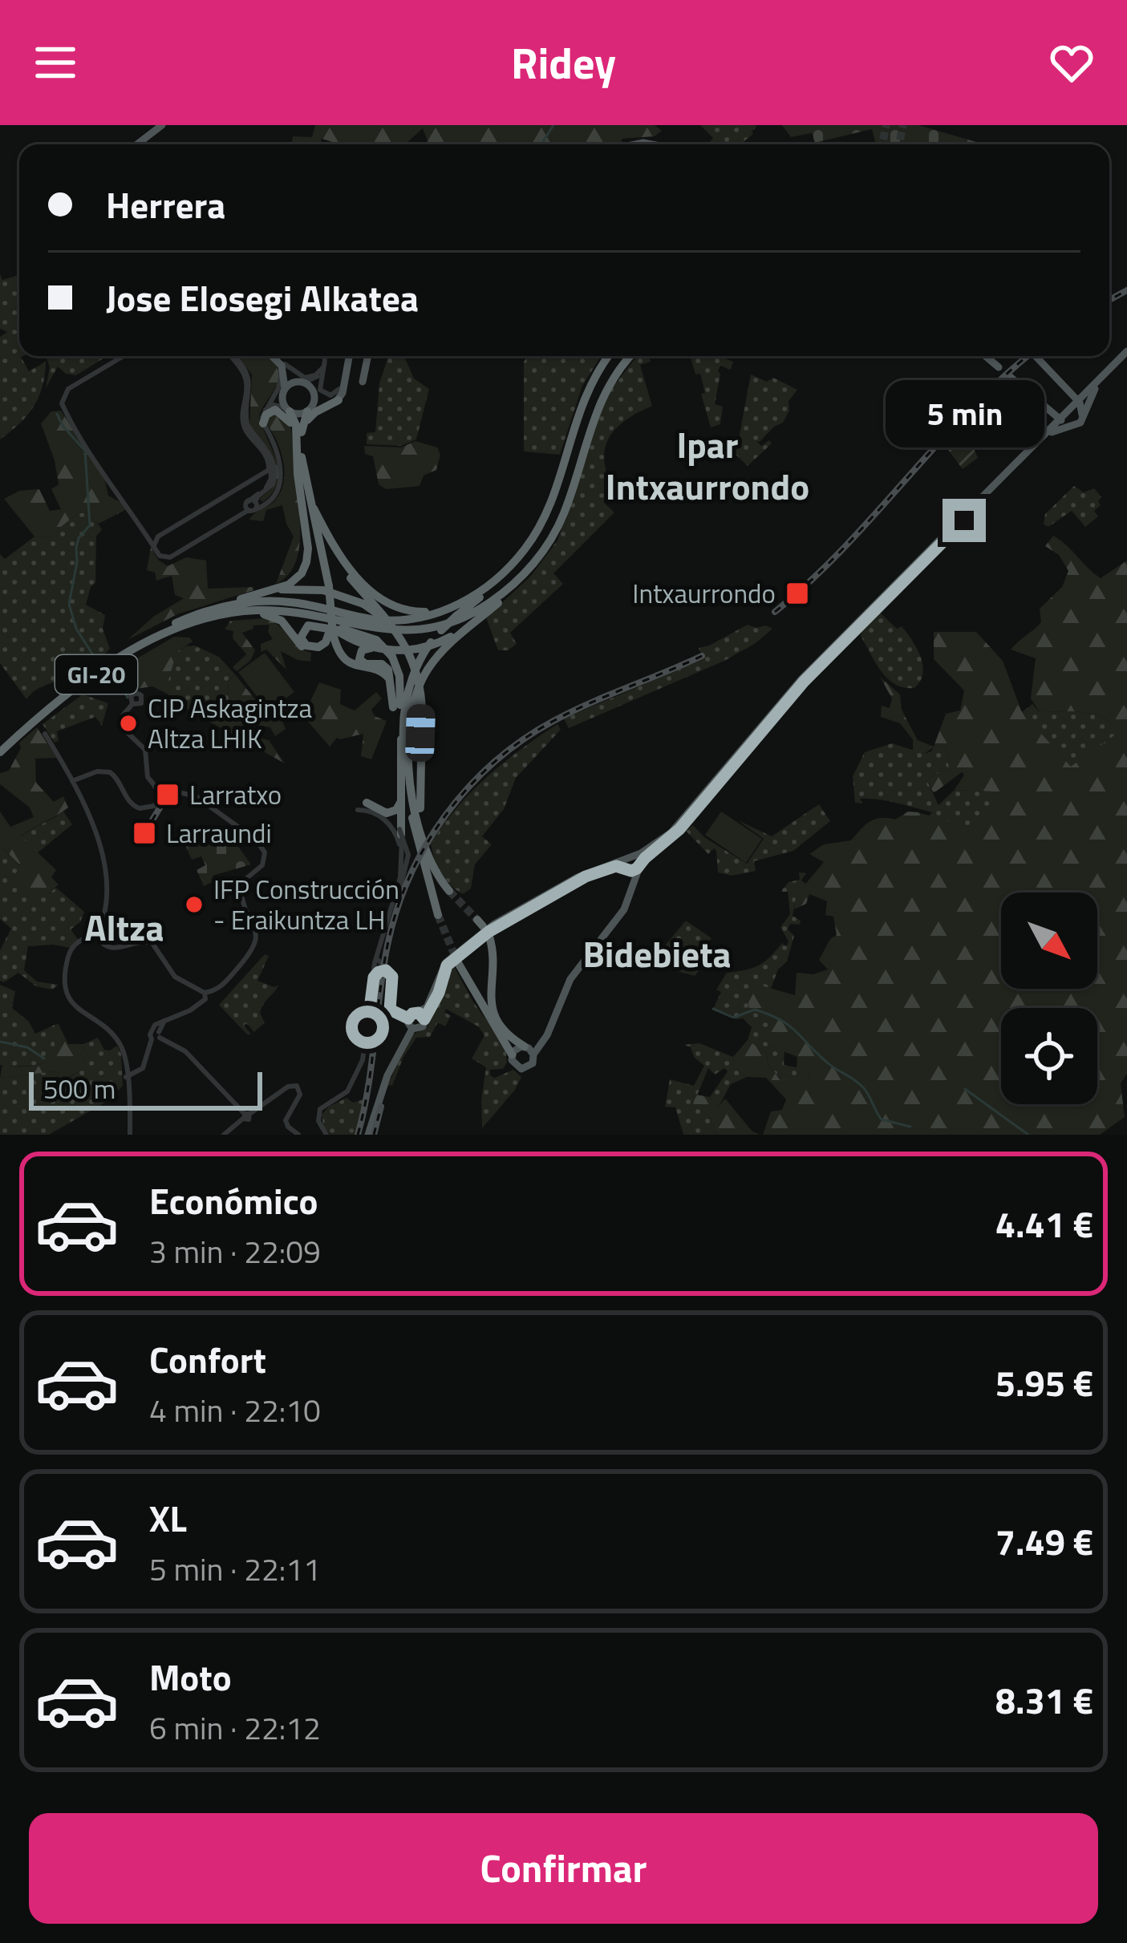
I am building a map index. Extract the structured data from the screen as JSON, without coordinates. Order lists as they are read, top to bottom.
{
  "streets": {
    "highway": ["GI-20"]
  },
  "districts": ["Ipar Intxaurrondo", "Altza", "Bidebieta"],
  "places": {
    "transit": ["Intxaurrondo", "Larratxo", "Larraundi"],
    "other": ["CIP Askagintza Altza LHIK", "IFP Construcción - Eraikuntza LH"]
  },
  "scale_bar": "500 m",
  "north": "bottom right",
  "page": {
    "header": "Ridey",
    "banner": ["Herrera", "Jose Elosegi Alkatea"],
    "bubble": "5 min",
    "scale": "500 m",
    "list": [
      {
        "name": "Económico",
        "note": "3 min · 22:09",
        "value": "4.41 €"
      },
      {
        "name": "Confort",
        "note": "4 min · 22:10",
        "value": "5.95 €"
      },
      {
        "name": "XL",
        "note": "5 min · 22:11",
        "value": "7.49 €"
      },
      {
        "name": "Moto",
        "note": "6 min · 22:12",
        "value": "8.31 €"
      }
    ],
    "buttons": "Confirmar"
  }
}
